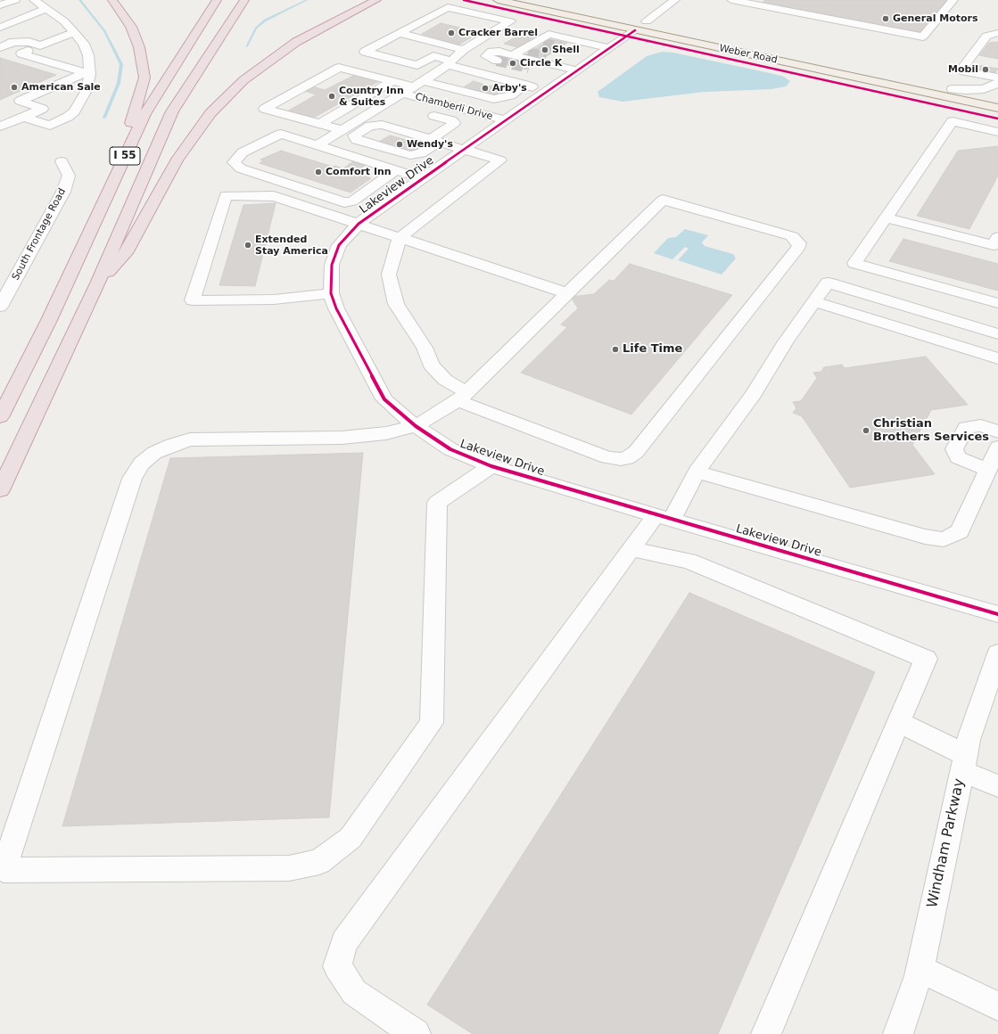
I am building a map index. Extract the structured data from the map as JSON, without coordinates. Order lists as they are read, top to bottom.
{
  "streets": {
    "highway": ["I 55"],
    "main road": ["Weber Road"],
    "street": [
      "Chamberli Drive",
      "Lakeview Drive",
      "South Frontage Road",
      "Windham Parkway"
    ]
  },
  "crossings": [
    ["Weber Road", "Lakeview Drive"],
    ["Chamberli Drive", "Lakeview Drive"]
  ],
  "places": [
    "General Motors",
    "Cracker Barrel",
    "Shell",
    "Circle K",
    "Mobil",
    "American Sale",
    "Arby's",
    "Country Inn & Suites",
    "Wendy's",
    "Comfort Inn",
    "Extended Stay America",
    "Life Time",
    "Christian Brothers Services"
  ]
}
